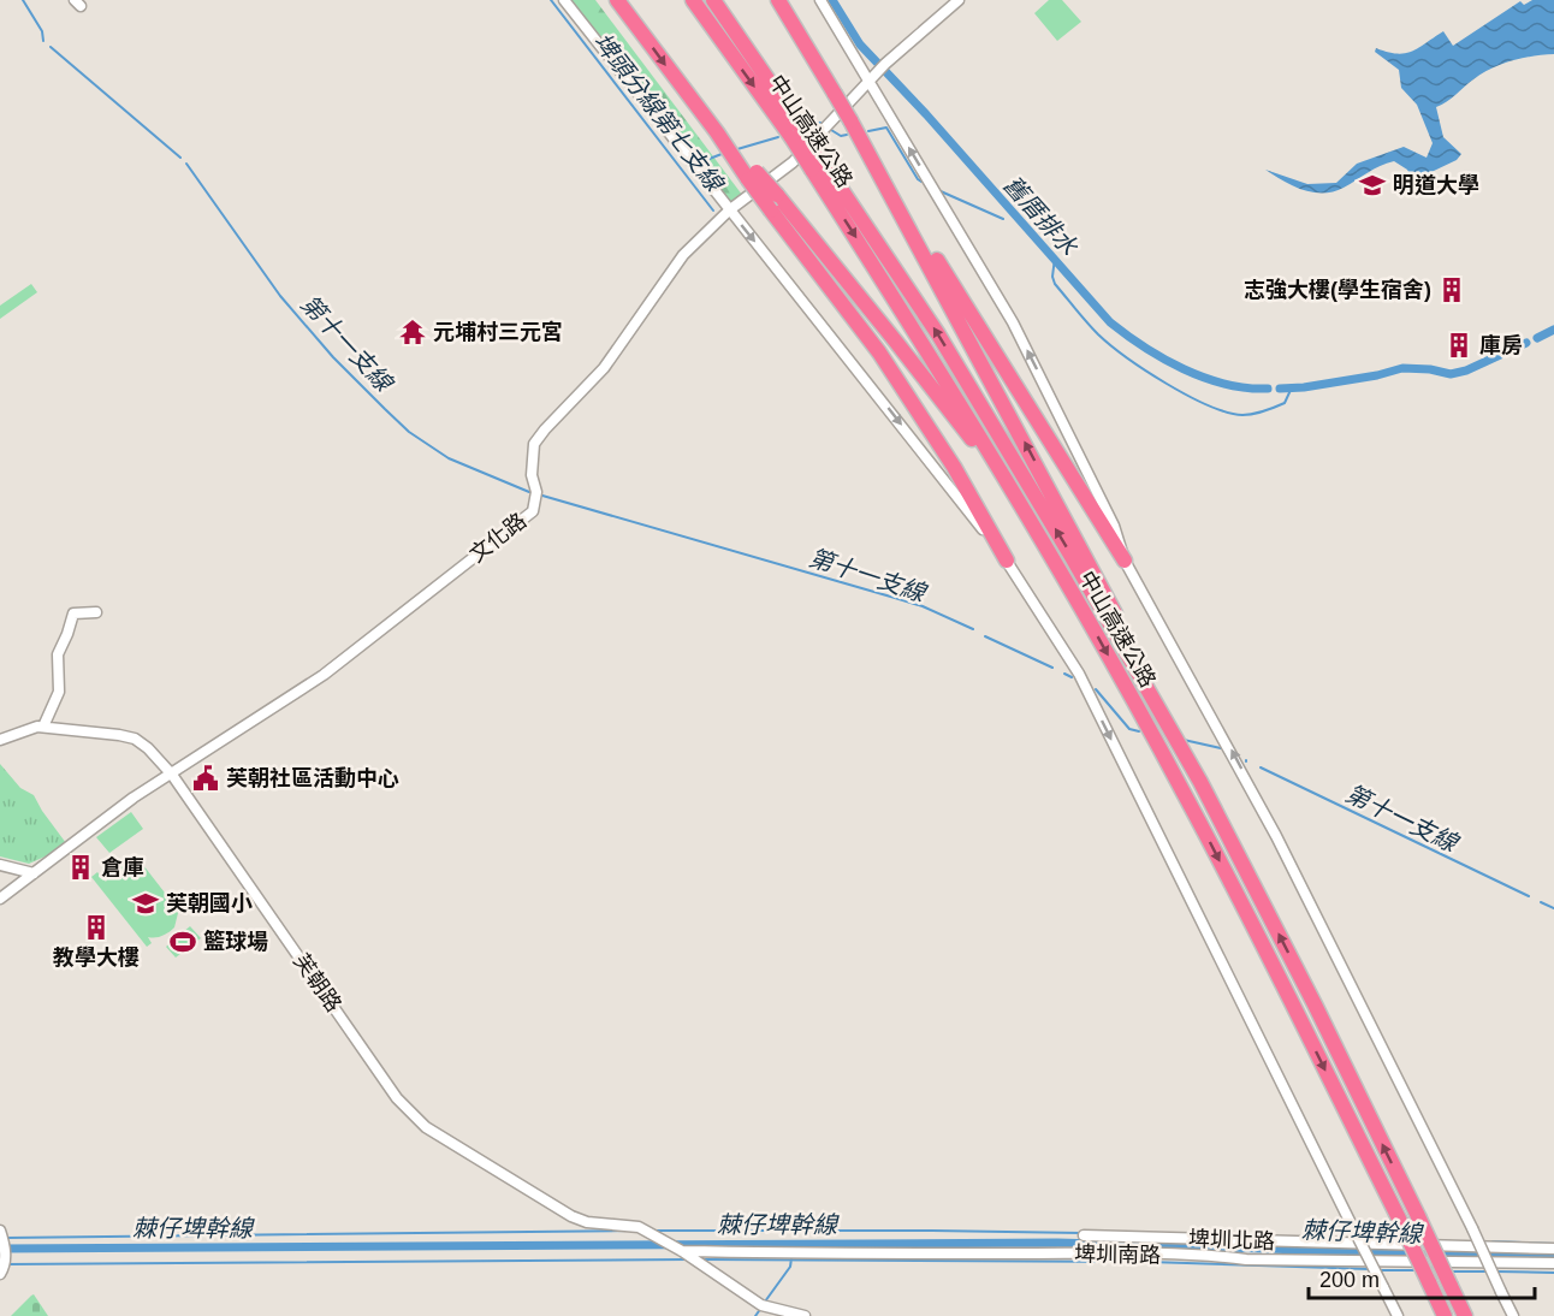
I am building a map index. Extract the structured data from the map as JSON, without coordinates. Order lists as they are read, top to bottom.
{
  "streets": {
    "highway": ["中山高速公路"],
    "street": [
      "文化路",
      "芙朝路",
      "埤圳北路",
      "埤圳南路"
    ]
  },
  "crossings": [
    ["文化路", "芙朝路"],
    ["芙朝路", "埤圳南路"]
  ],
  "water": [
    "埤頭分線第七支線",
    "舊厝排水",
    "第十一支線",
    "棘仔埤幹線"
  ],
  "places": {
    "school or university": ["明道大學", "芙朝國小"],
    "building": [
      "志強大樓(學生宿舍)",
      "庫房",
      "倉庫",
      "教學大樓"
    ],
    "temple": ["元埔村三元宮"],
    "public building": ["芙朝社區活動中心"],
    "sports": ["籃球場"]
  },
  "scale_bar": "200 m"
}
